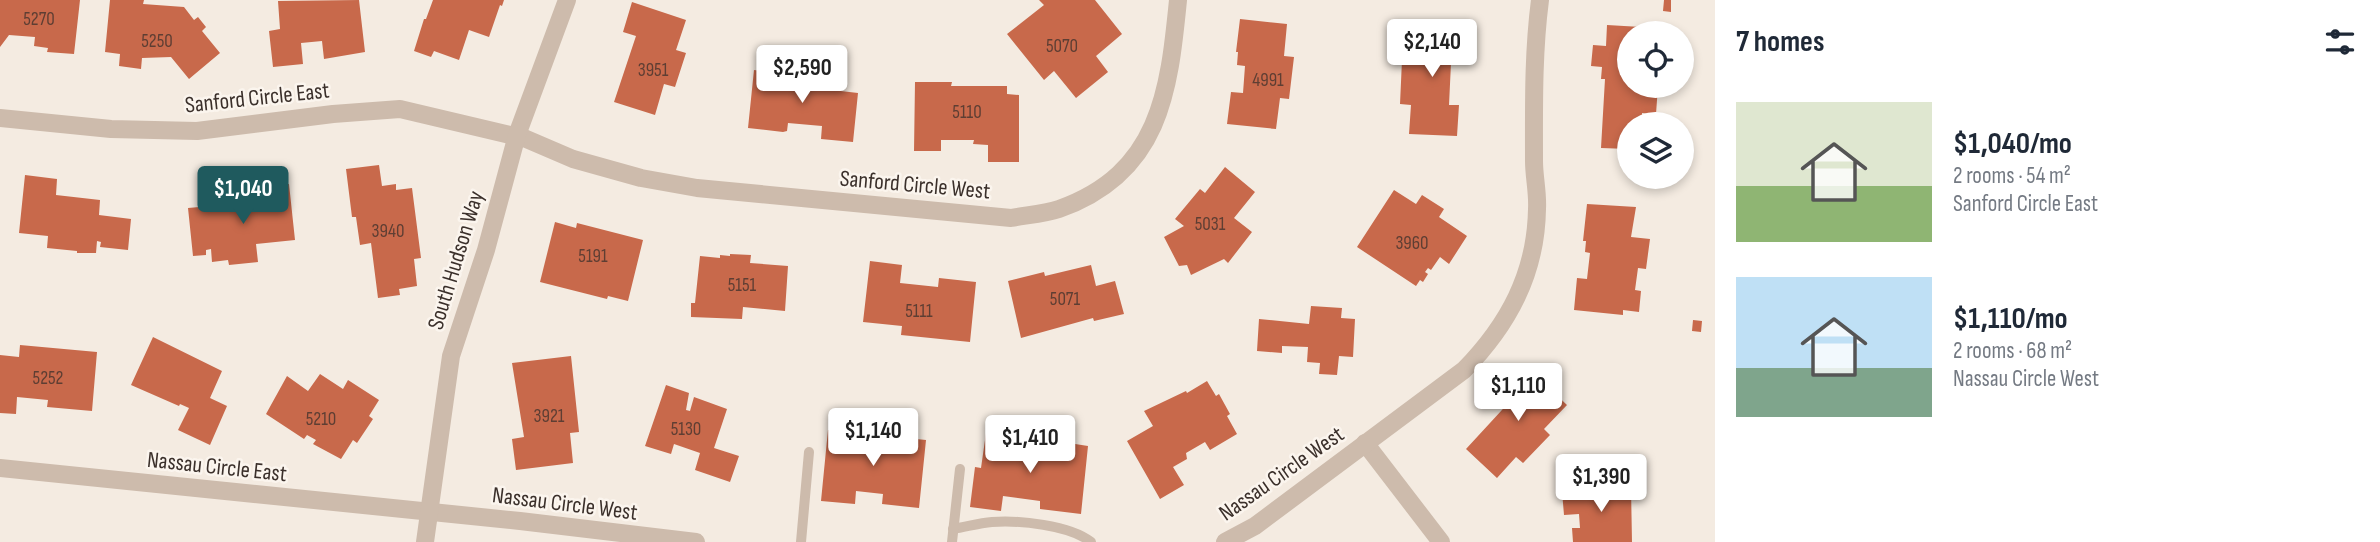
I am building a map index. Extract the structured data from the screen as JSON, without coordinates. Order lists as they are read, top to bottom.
{
  "streets": {
    "street": [
      "Sanford Circle East",
      "Sanford Circle West",
      "South Hudson Way",
      "Nassau Circle East",
      "Nassau Circle West"
    ]
  },
  "crossings": [
    ["Sanford Circle East", "Sanford Circle West"],
    ["Sanford Circle East", "South Hudson Way"],
    ["Sanford Circle West", "South Hudson Way"],
    ["South Hudson Way", "Nassau Circle East"],
    ["South Hudson Way", "Nassau Circle West"],
    ["Nassau Circle East", "Nassau Circle West"]
  ],
  "house_numbers": [
    "5270",
    "5250",
    "5070",
    "3951",
    "4991",
    "5110",
    "5031",
    "3940",
    "3960",
    "5191",
    "5151",
    "5071",
    "5111",
    "5252",
    "3921",
    "5210",
    "5130"
  ],
  "page": {
    "heading": "7 homes",
    "price": [
      "$2,140",
      "$2,590",
      "$1,040",
      "$1,110",
      "$1,140",
      "$1,410",
      "$1,390"
    ],
    "list": [
      {
        "name": "$1,040/mo",
        "note": "2 rooms · 54 m² · Sanford Circle East"
      },
      {
        "name": "$1,110/mo",
        "note": "2 rooms · 68 m² · Nassau Circle West"
      }
    ]
  }
}
